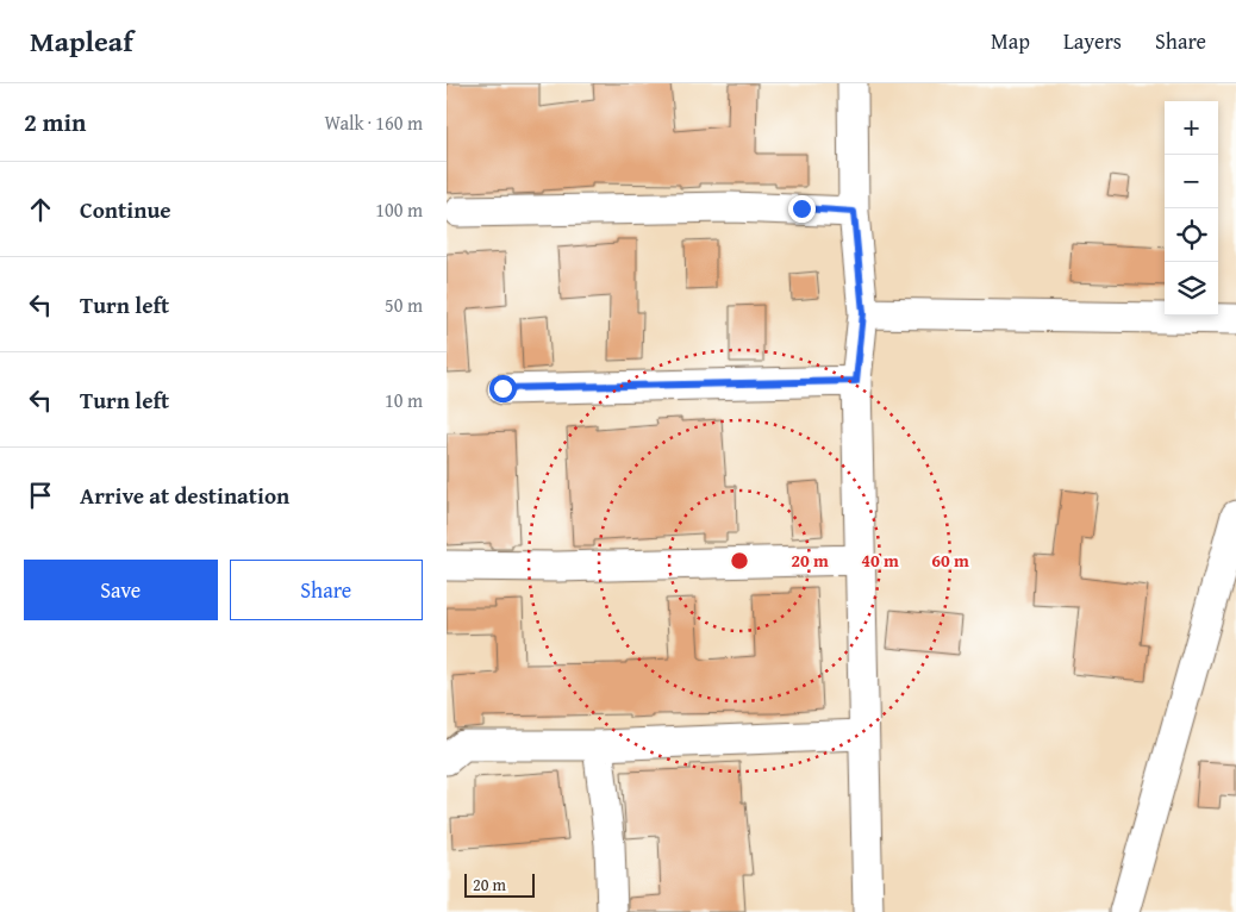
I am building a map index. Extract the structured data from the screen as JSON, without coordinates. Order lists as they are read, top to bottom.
{
  "scale_bar": "20 m",
  "page": {
    "header": "Mapleaf",
    "nav": ["Map", "Layers", "Share"],
    "heading": ["2 min", "Walk · 160 m"],
    "map_buttons": ["+", "−"],
    "list": [
      ["Continue", "100 m"],
      ["Turn left", "50 m"],
      ["Turn left", "10 m"],
      "Arrive at destination"
    ],
    "buttons": ["Save", "Share"],
    "scale": "20 m"
  },
  "rings": ["20 m", "40 m", "60 m"]
}
